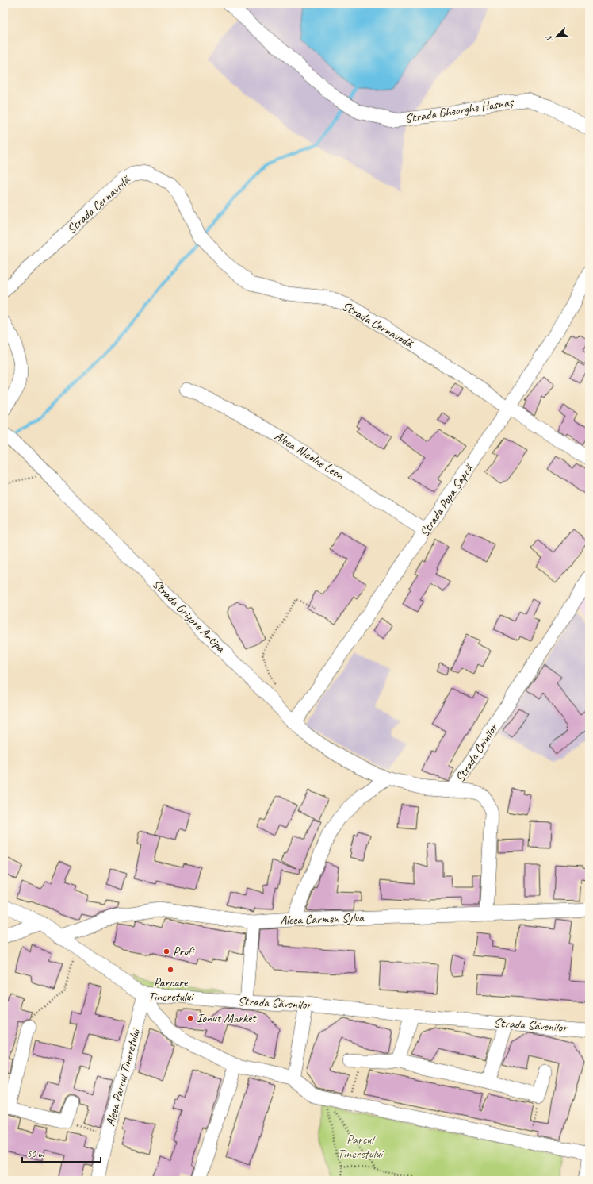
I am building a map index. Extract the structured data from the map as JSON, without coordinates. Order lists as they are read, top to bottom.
{
  "streets": {
    "street": [
      "Strada Gheorghe Hasnaș",
      "Strada Cernavodă",
      "Aleea Nicolae Leon",
      "Strada Popa Șapcă",
      "Strada Grigore Antipa",
      "Strada Crinilor",
      "Aleea Carmen Sylva",
      "Strada Săvenilor",
      "Aleea Parcul Tineretului"
    ]
  },
  "crossings": [
    ["Strada Cernavodă", "Strada Popa Șapcă"],
    ["Aleea Nicolae Leon", "Strada Popa Șapcă"],
    ["Strada Popa Șapcă", "Strada Grigore Antipa"],
    ["Strada Grigore Antipa", "Strada Crinilor"],
    ["Aleea Carmen Sylva", "Strada Săvenilor"],
    ["Strada Săvenilor", "Aleea Parcul Tineretului"]
  ],
  "parks": ["Parcul Tineretului"],
  "places": ["Profi", "Parcare Tineretului", "Ionut Market"],
  "scale_bar": "50 m",
  "north": "bottom left"
}
